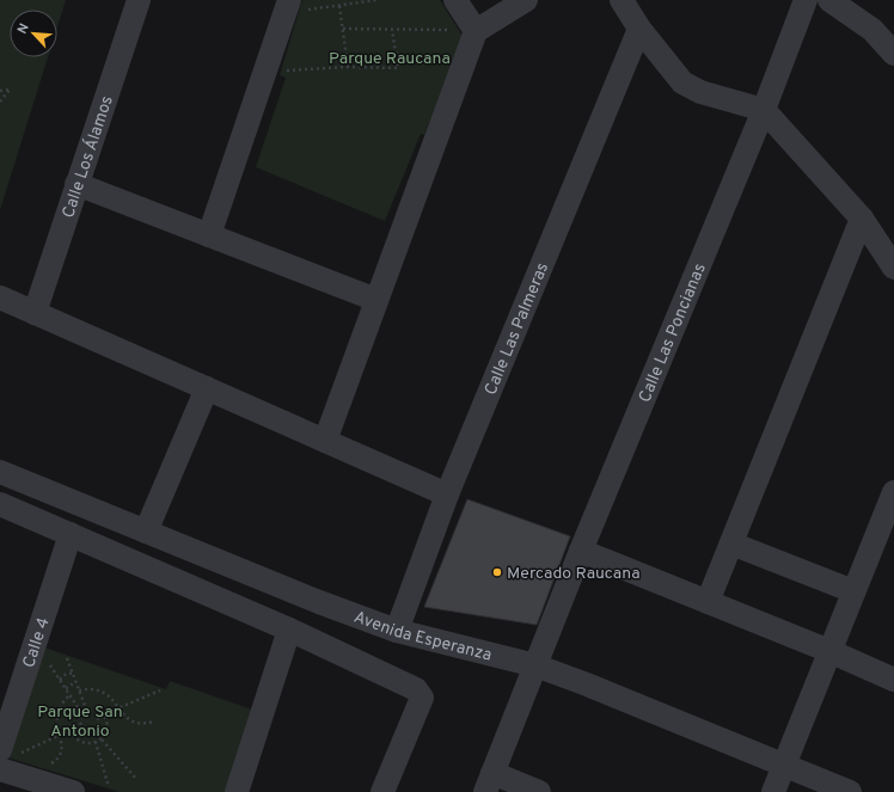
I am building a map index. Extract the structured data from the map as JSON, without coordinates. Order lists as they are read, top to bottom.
{
  "streets": {
    "street": [
      "Calle Los Álamos",
      "Calle Las Palmeras",
      "Calle Las Poncianas",
      "Avenida Esperanza",
      "Calle 4"
    ]
  },
  "crossings": [
    ["Calle Las Palmeras", "Avenida Esperanza"],
    ["Calle Las Poncianas", "Avenida Esperanza"]
  ],
  "parks": ["Parque Raucana", "Parque San Antonio"],
  "places": ["Mercado Raucana"],
  "north": "top left"
}
